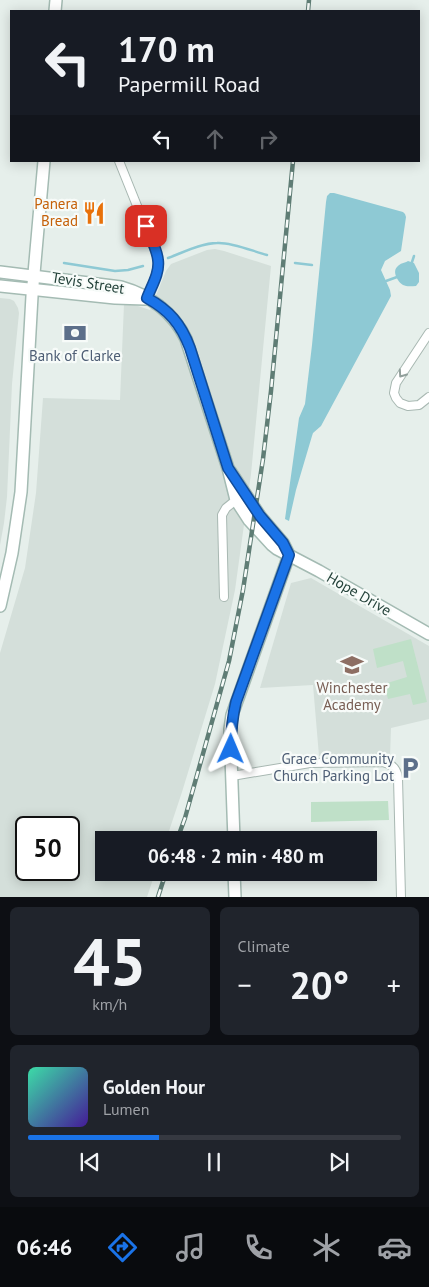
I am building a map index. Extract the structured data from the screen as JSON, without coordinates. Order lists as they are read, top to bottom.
{
  "streets": {
    "main road": ["Tevis Street", "Hope Drive"]
  },
  "places": {
    "restaurant": ["Panera Bread"],
    "bank": ["Bank of Clarke"],
    "school or university": ["Winchester Academy"],
    "parking": ["Grace Community Church Parking Lot"]
  },
  "page": {
    "turn": ["170 m", "Papermill Road"],
    "limit": "50",
    "trip": "06:48 · 2 min · 480 m",
    "tile": [
      ["45", "km/h"],
      "Climate"
    ],
    "heat": ["−", "20°", "+"],
    "song": ["Golden Hour", "Lumen"],
    "tabs": "06:46"
  }
}
